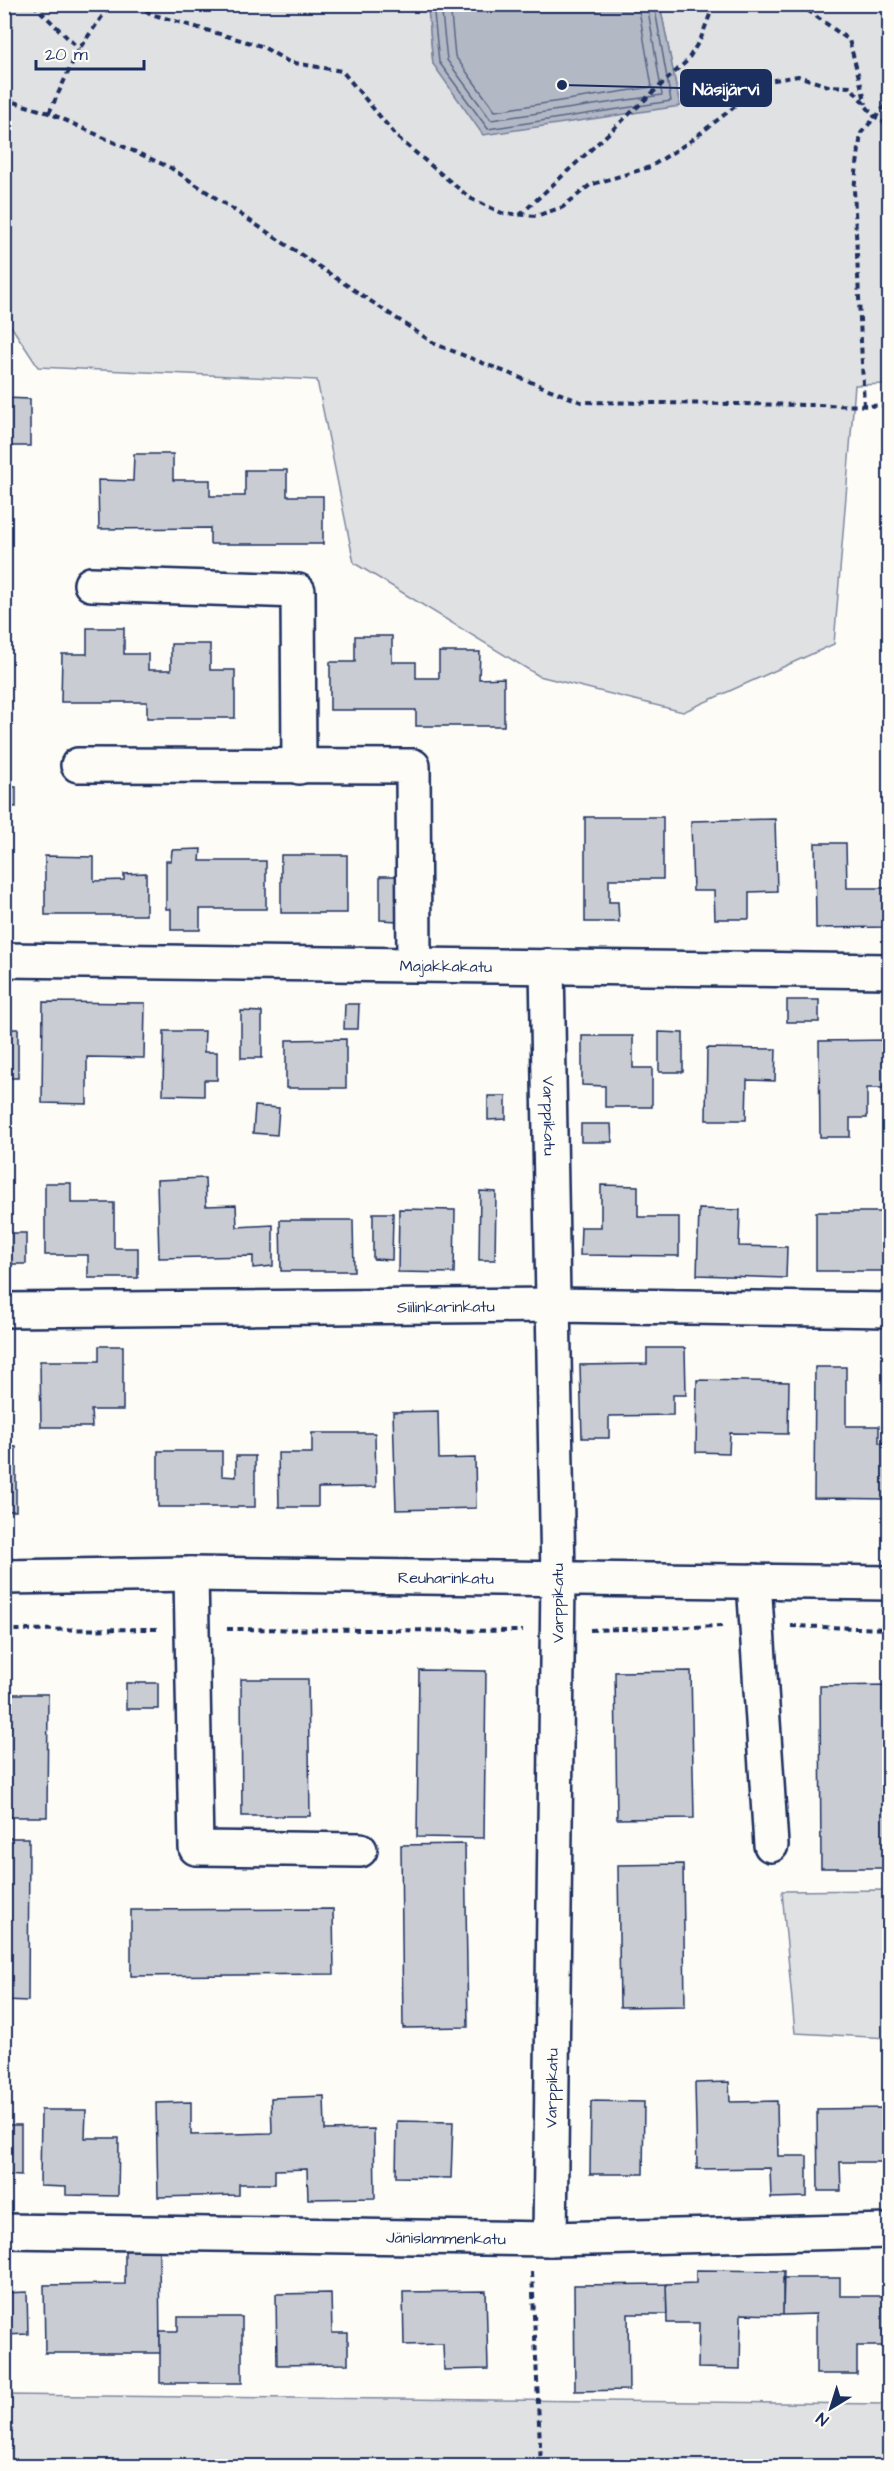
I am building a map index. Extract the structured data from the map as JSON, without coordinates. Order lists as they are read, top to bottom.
{
  "streets": {
    "street": [
      "Majakkakatu",
      "Varppikatu",
      "Siilinkarinkatu",
      "Reuharinkatu",
      "Jänislammenkatu"
    ]
  },
  "crossings": [
    ["Majakkakatu", "Varppikatu"],
    ["Varppikatu", "Siilinkarinkatu"],
    ["Varppikatu", "Reuharinkatu"],
    ["Varppikatu", "Jänislammenkatu"]
  ],
  "places": ["Näsijärvi"],
  "scale_bar": "20 m",
  "north": "bottom left"
}
